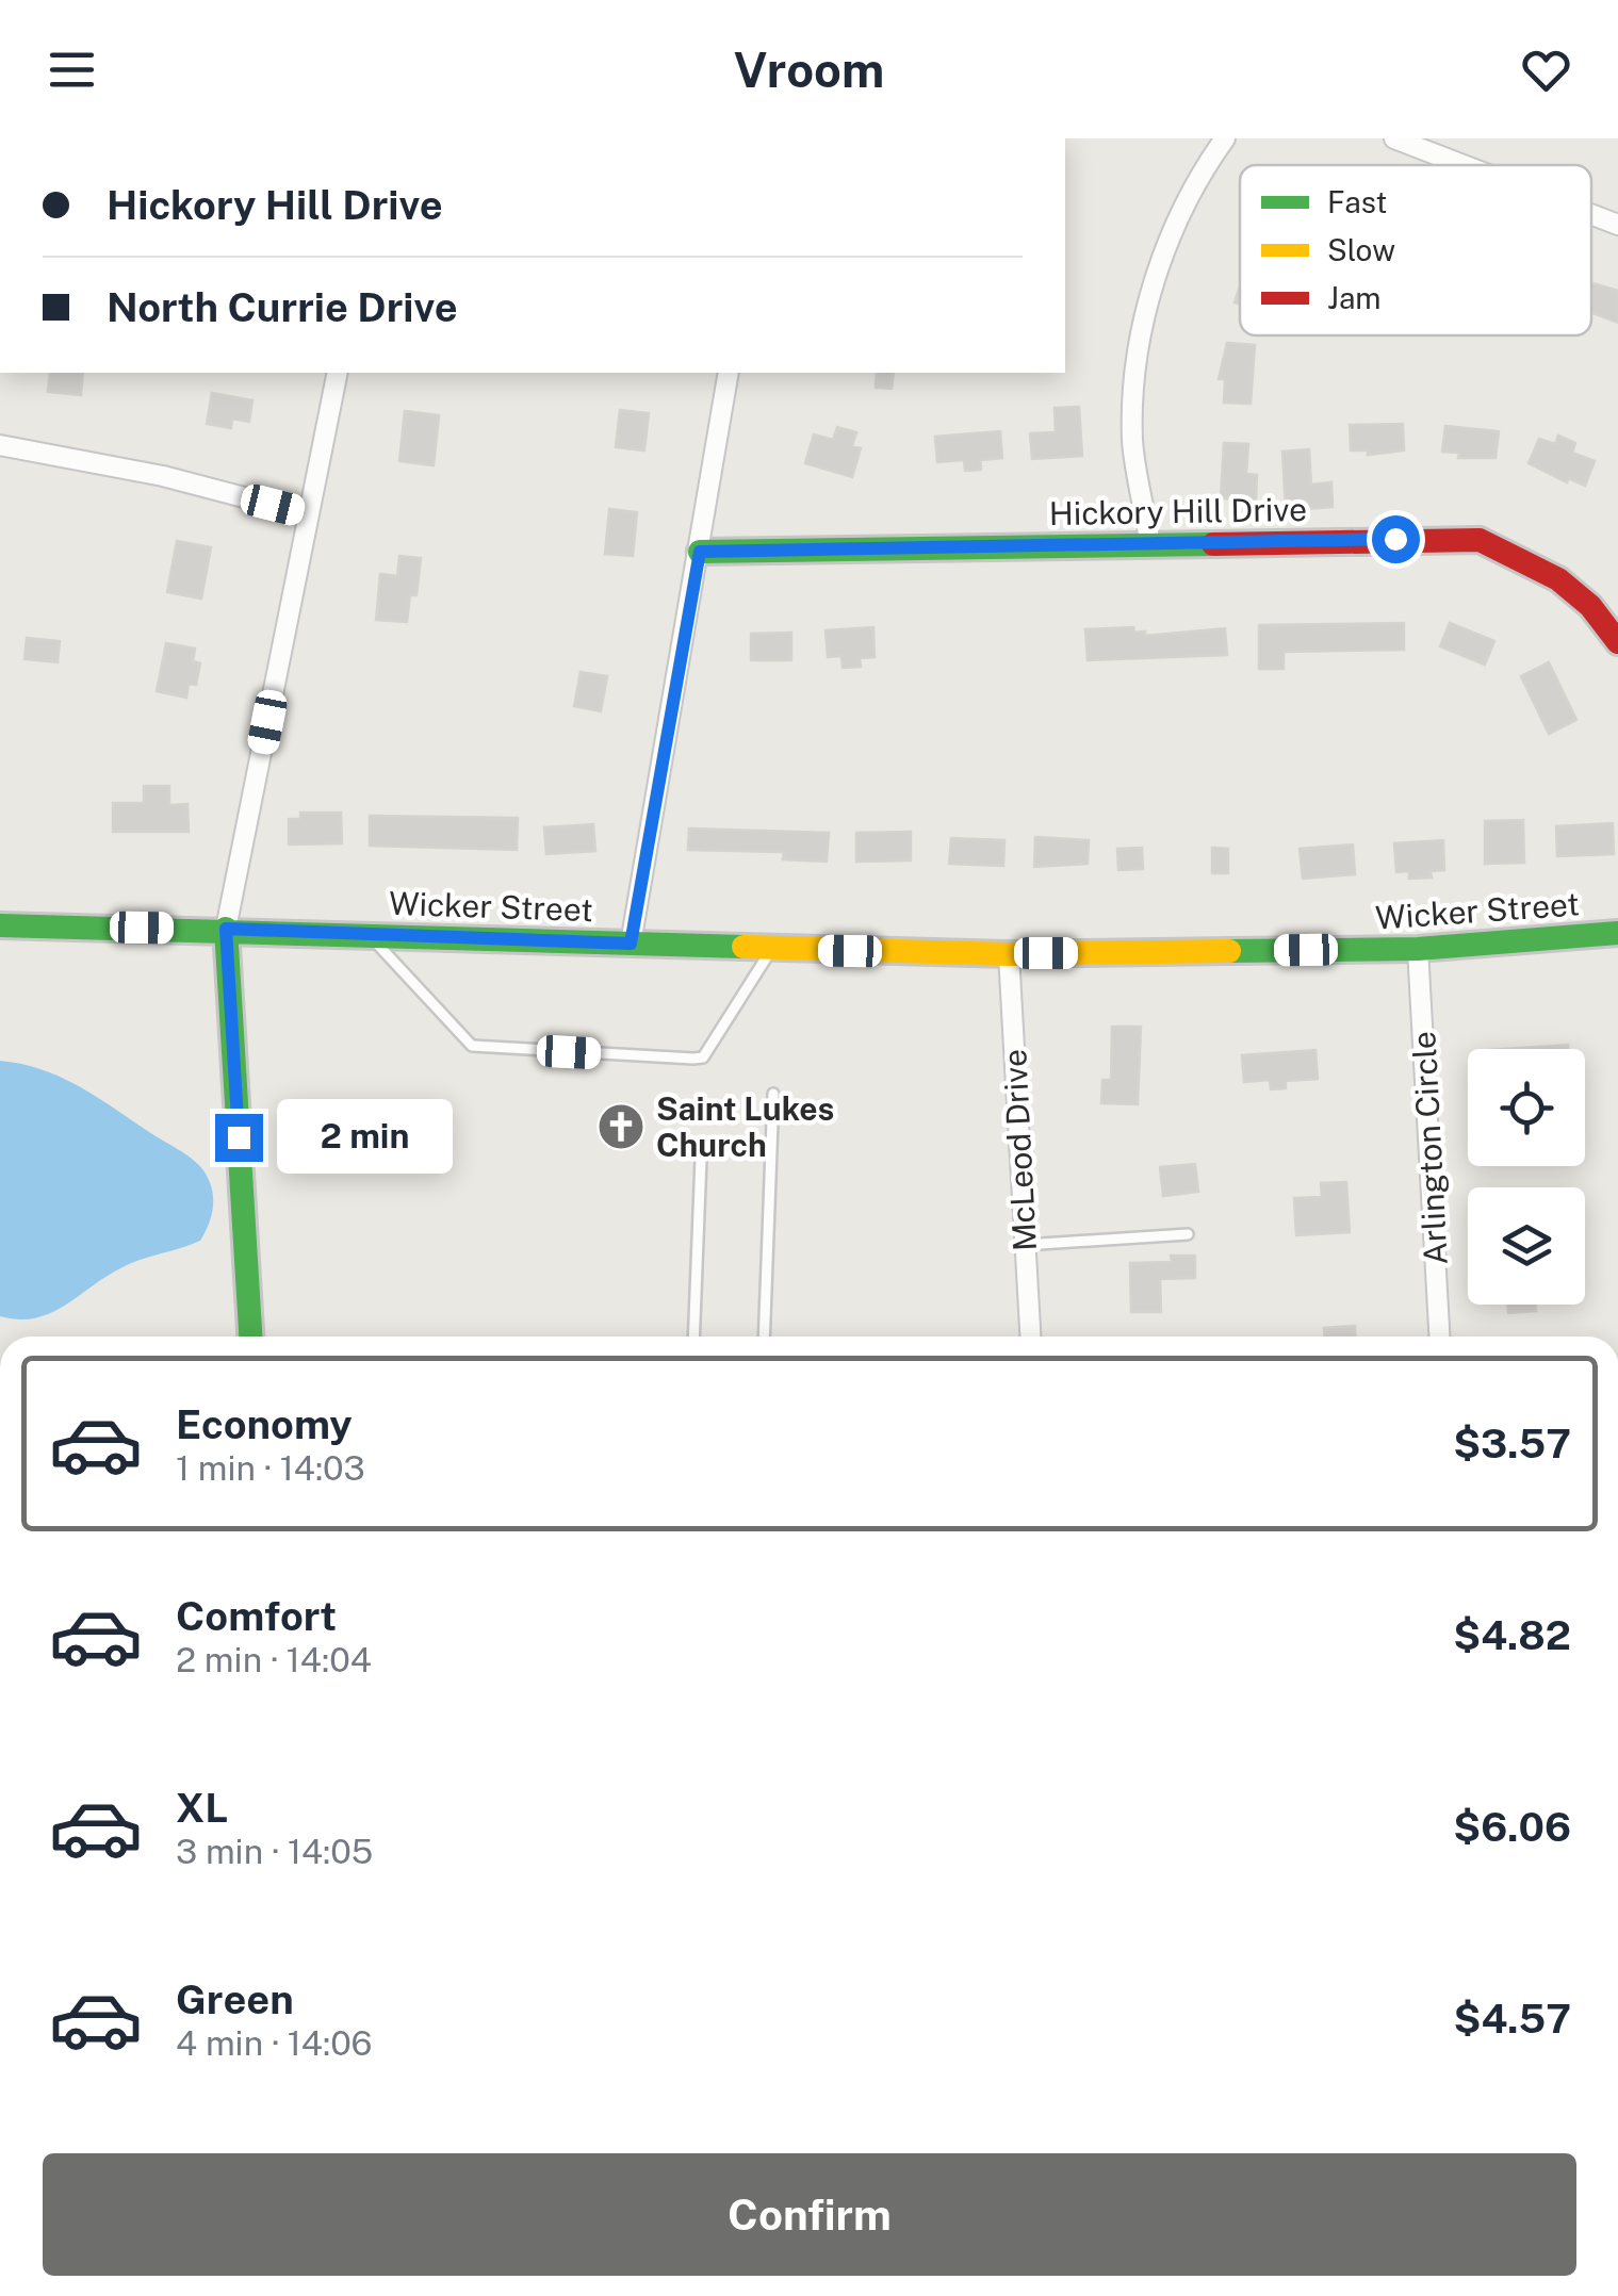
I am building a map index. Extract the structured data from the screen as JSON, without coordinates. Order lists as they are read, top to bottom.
{
  "streets": {
    "main road": ["Hickory Hill Drive", "Wicker Street"],
    "street": ["Arlington Circle", "McLeod Drive"]
  },
  "crossings": [
    ["Wicker Street", "Arlington Circle"],
    ["Wicker Street", "McLeod Drive"]
  ],
  "places": {
    "church": ["Saint Lukes Church"]
  },
  "legend": ["Fast", "Slow", "Jam"],
  "page": {
    "header": "Vroom",
    "banner": ["Hickory Hill Drive", "North Currie Drive"],
    "bubble": "2 min",
    "list": [
      {
        "name": "Economy",
        "note": "1 min · 14:03",
        "value": "$3.57"
      },
      {
        "name": "Comfort",
        "note": "2 min · 14:04",
        "value": "$4.82"
      },
      {
        "name": "XL",
        "note": "3 min · 14:05",
        "value": "$6.06"
      },
      {
        "name": "Green",
        "note": "4 min · 14:06",
        "value": "$4.57"
      }
    ],
    "buttons": "Confirm"
  }
}
